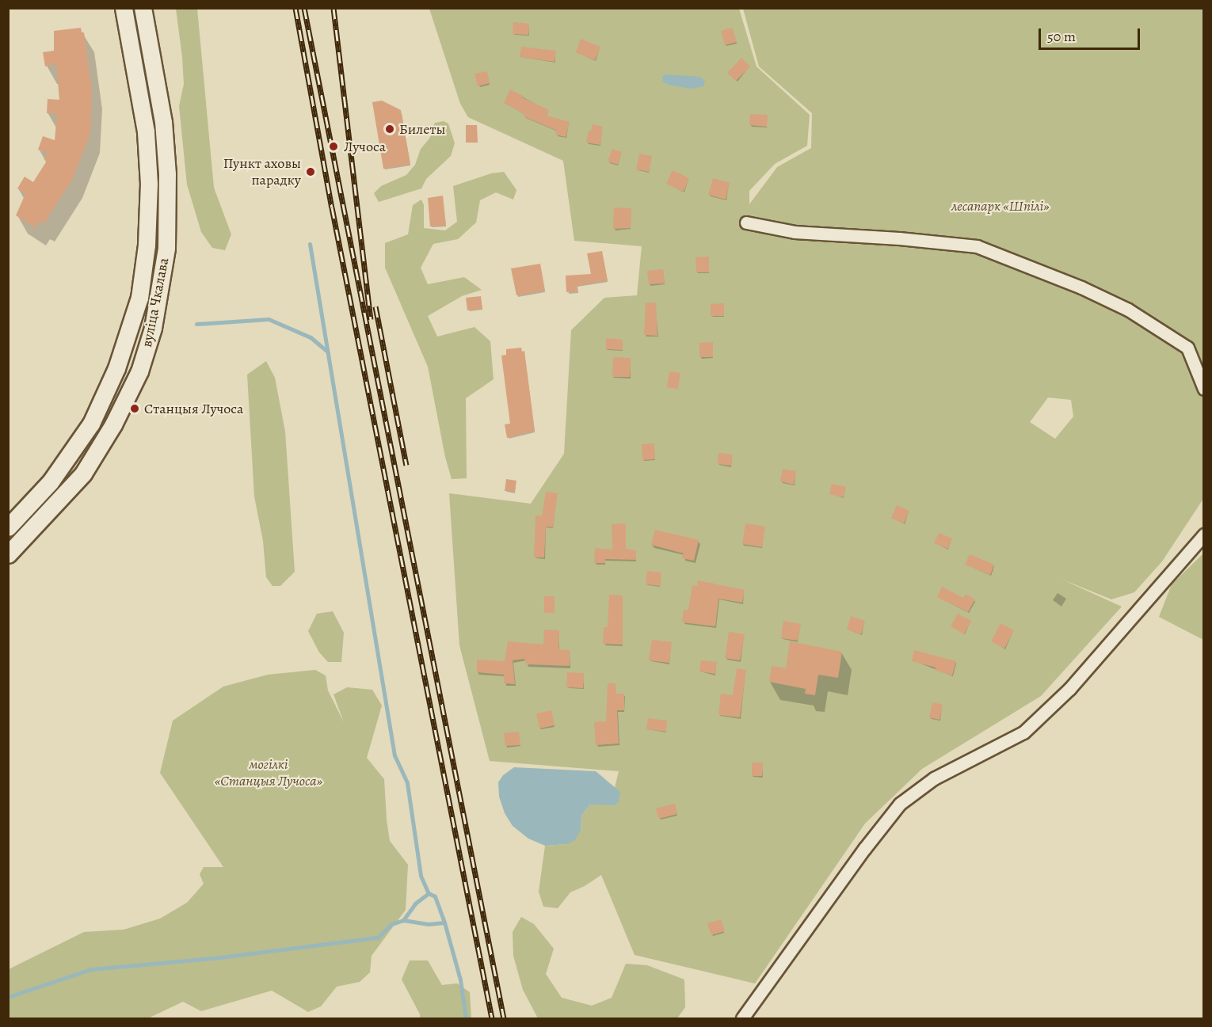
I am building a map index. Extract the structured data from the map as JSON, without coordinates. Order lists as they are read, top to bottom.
{
  "streets": {
    "main road": ["вуліца Чкалава"]
  },
  "parks": ["лесапарк «Шпілі»", "могілкі «Станцыя Лучоса»"],
  "places": [
    "Билеты",
    "Лучоса",
    "Пункт аховы парадку",
    "Станцыя Лучоса"
  ],
  "scale_bar": "50 m"
}
